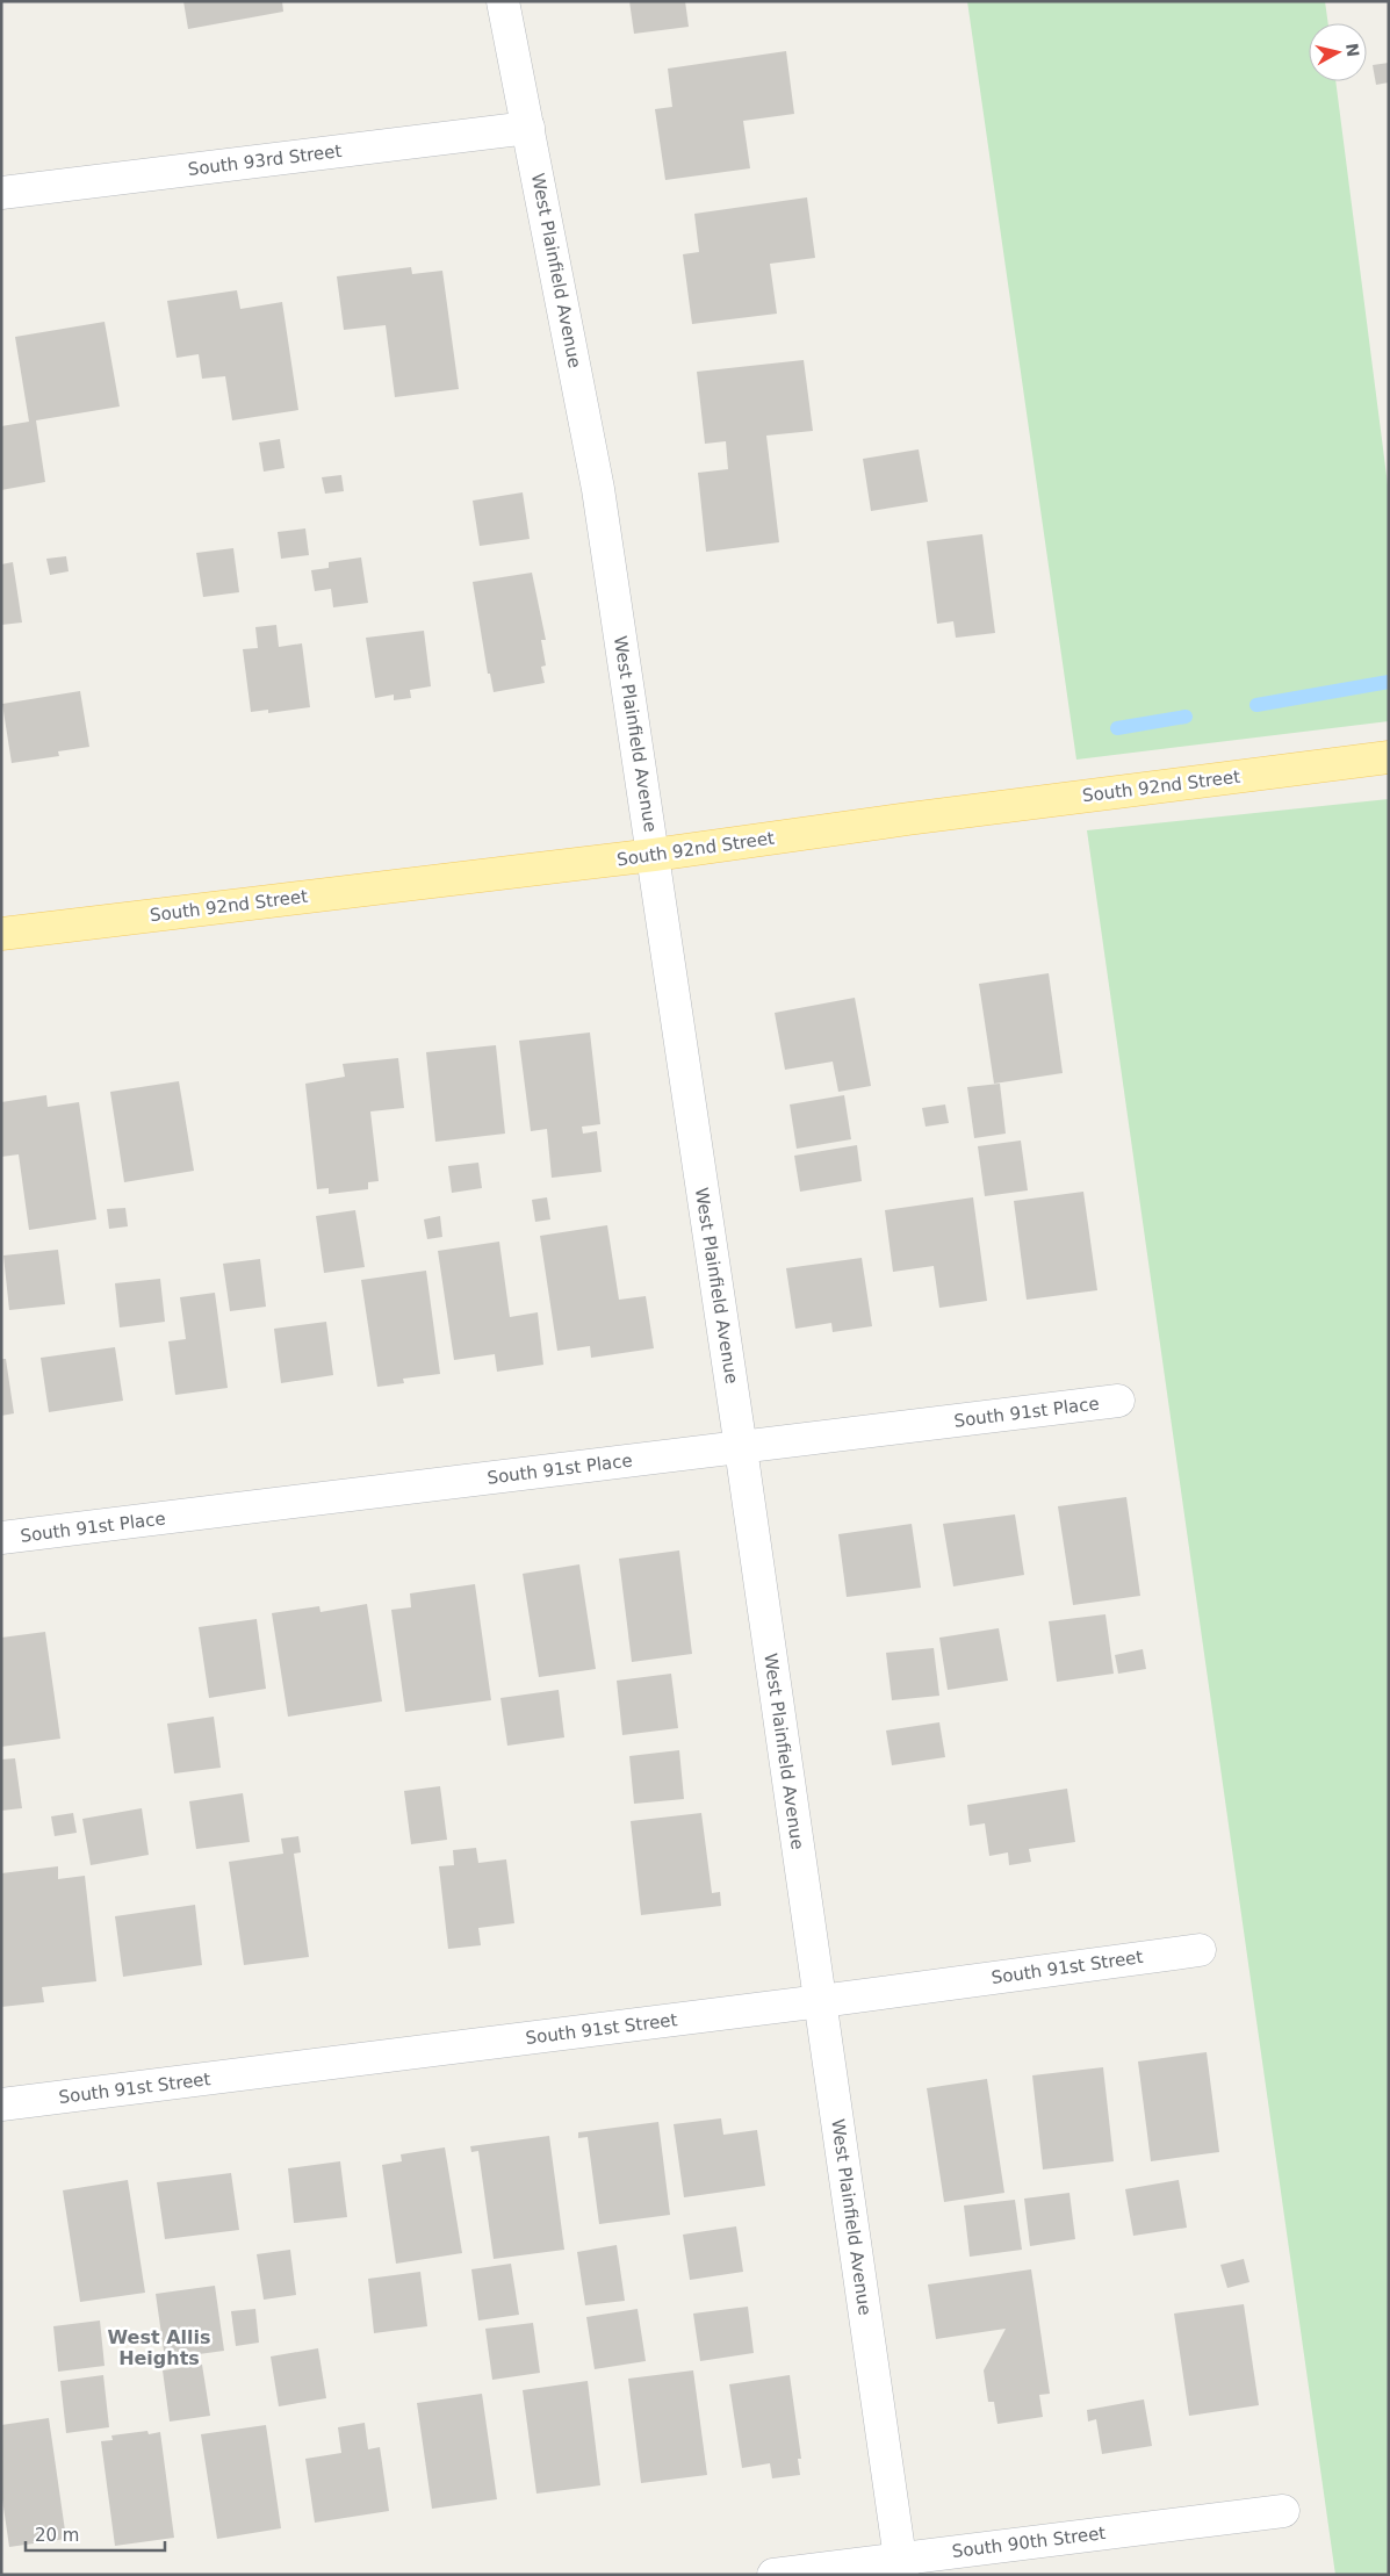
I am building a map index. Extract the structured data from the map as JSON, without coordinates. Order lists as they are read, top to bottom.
{
  "streets": {
    "main road": ["South 92nd Street"],
    "street": [
      "South 93rd Street",
      "West Plainfield Avenue",
      "South 91st Place",
      "South 91st Street",
      "South 90th Street"
    ]
  },
  "crossings": [
    ["South 93rd Street", "West Plainfield Avenue"],
    ["West Plainfield Avenue", "South 92nd Street"],
    ["West Plainfield Avenue", "South 91st Place"],
    ["West Plainfield Avenue", "South 91st Street"],
    ["West Plainfield Avenue", "South 90th Street"]
  ],
  "districts": ["West Allis Heights"],
  "scale_bar": "20 m",
  "north": "right"
}
